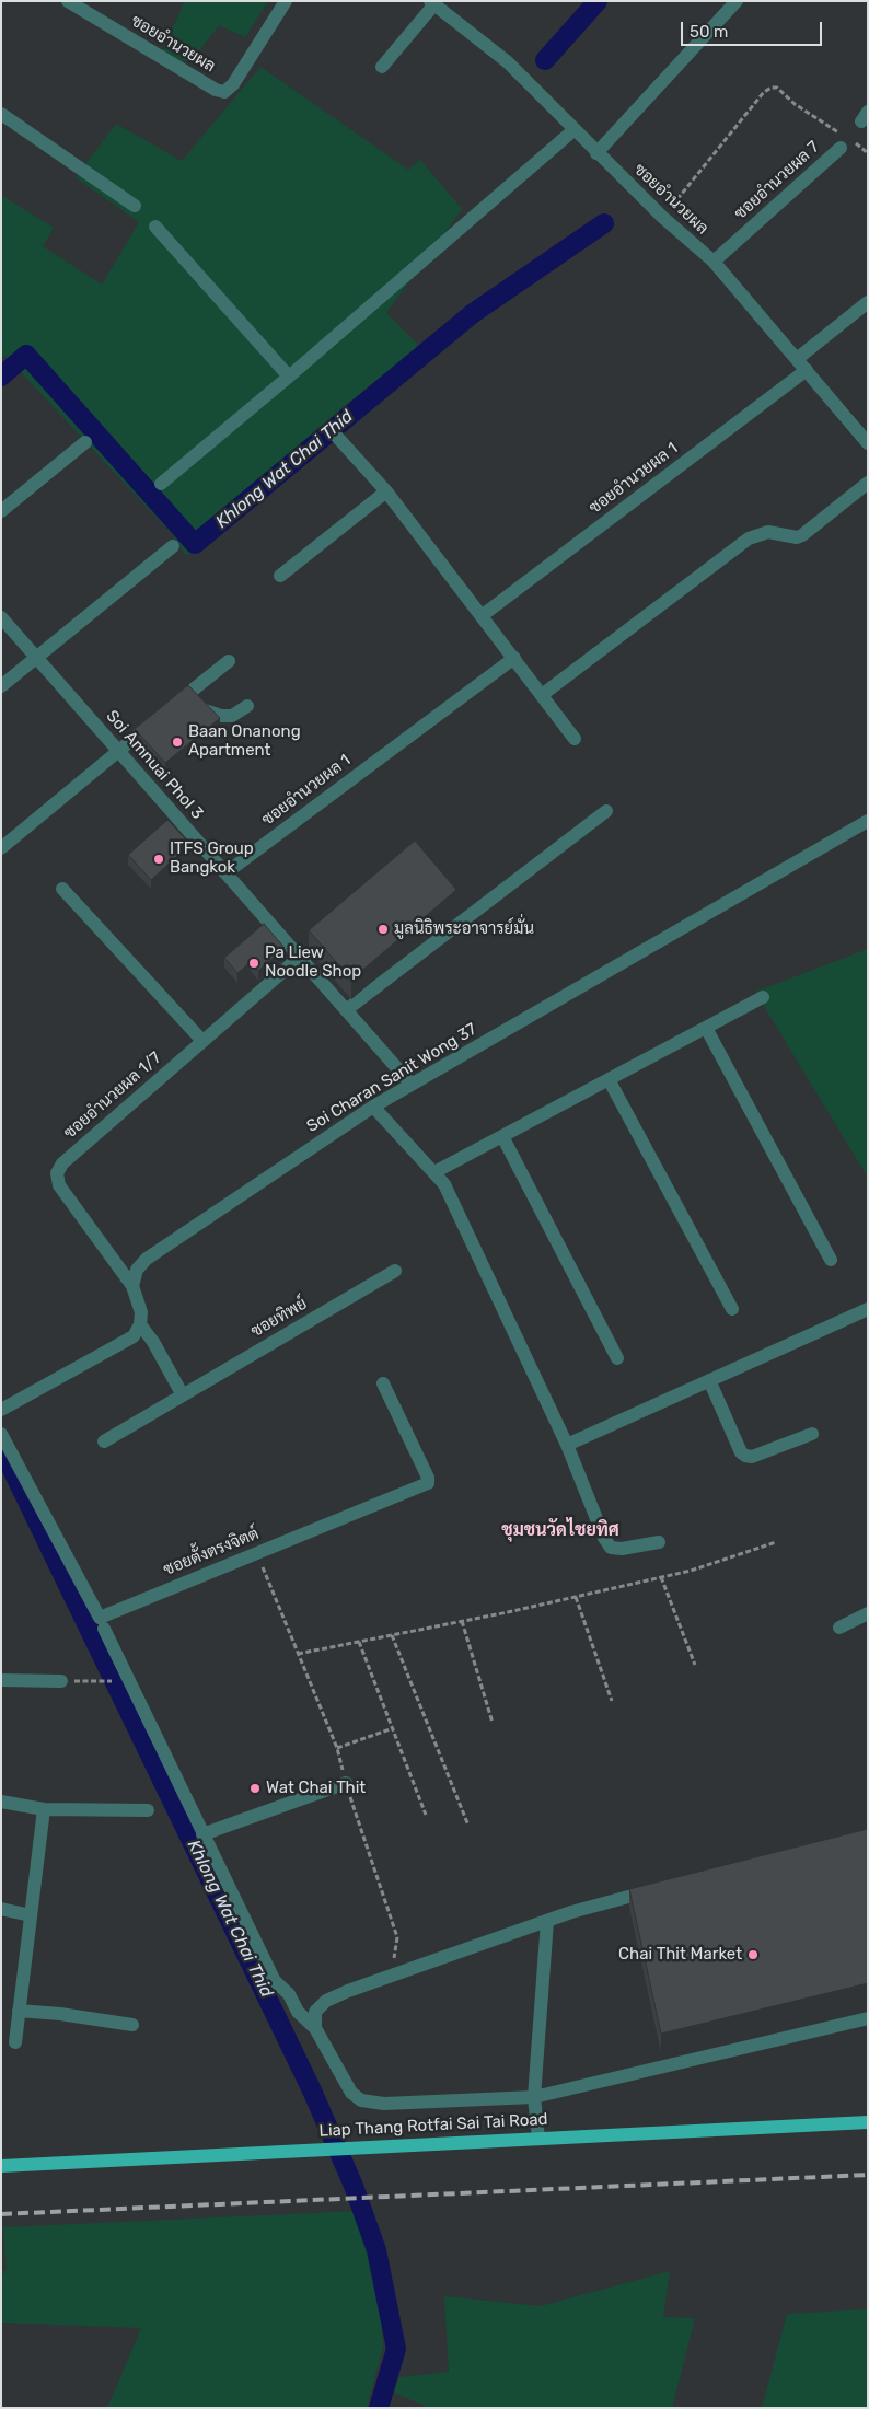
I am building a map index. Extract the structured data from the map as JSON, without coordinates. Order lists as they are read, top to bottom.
{
  "streets": {
    "main road": ["Liap Thang Rotfai Sai Tai Road"],
    "street": [
      "ซอยอำนวยผล",
      "ซอยอำนวยผล 7",
      "ซอยอำนวยผล 1",
      "Soi Amnuai Phol 3",
      "Soi Charan Sanit Wong 37",
      "ซอยอำนวยผล 1/7",
      "ซอยทิพย์",
      "ซอยตั้งตรงจิตต์"
    ]
  },
  "crossings": [
    ["ซอยอำนวยผล", "ซอยอำนวยผล 7"],
    ["ซอยอำนวยผล", "ซอยอำนวยผล 1"],
    ["ซอยอำนวยผล 1", "Soi Amnuai Phol 3"],
    ["Soi Amnuai Phol 3", "Soi Charan Sanit Wong 37"],
    ["Soi Amnuai Phol 3", "ซอยอำนวยผล 1/7"],
    ["Soi Charan Sanit Wong 37", "ซอยอำนวยผล 1/7"]
  ],
  "districts": ["ชุมชนวัดไชยทิศ"],
  "water": ["Khlong Wat Chai Thid"],
  "places": [
    "Baan Onanong Apartment",
    "ITFS Group Bangkok",
    "มูลนิธิพระอาจารย์มั่น",
    "Pa Liew Noodle Shop",
    "Wat Chai Thit",
    "Chai Thit Market"
  ],
  "scale_bar": "50 m"
}
